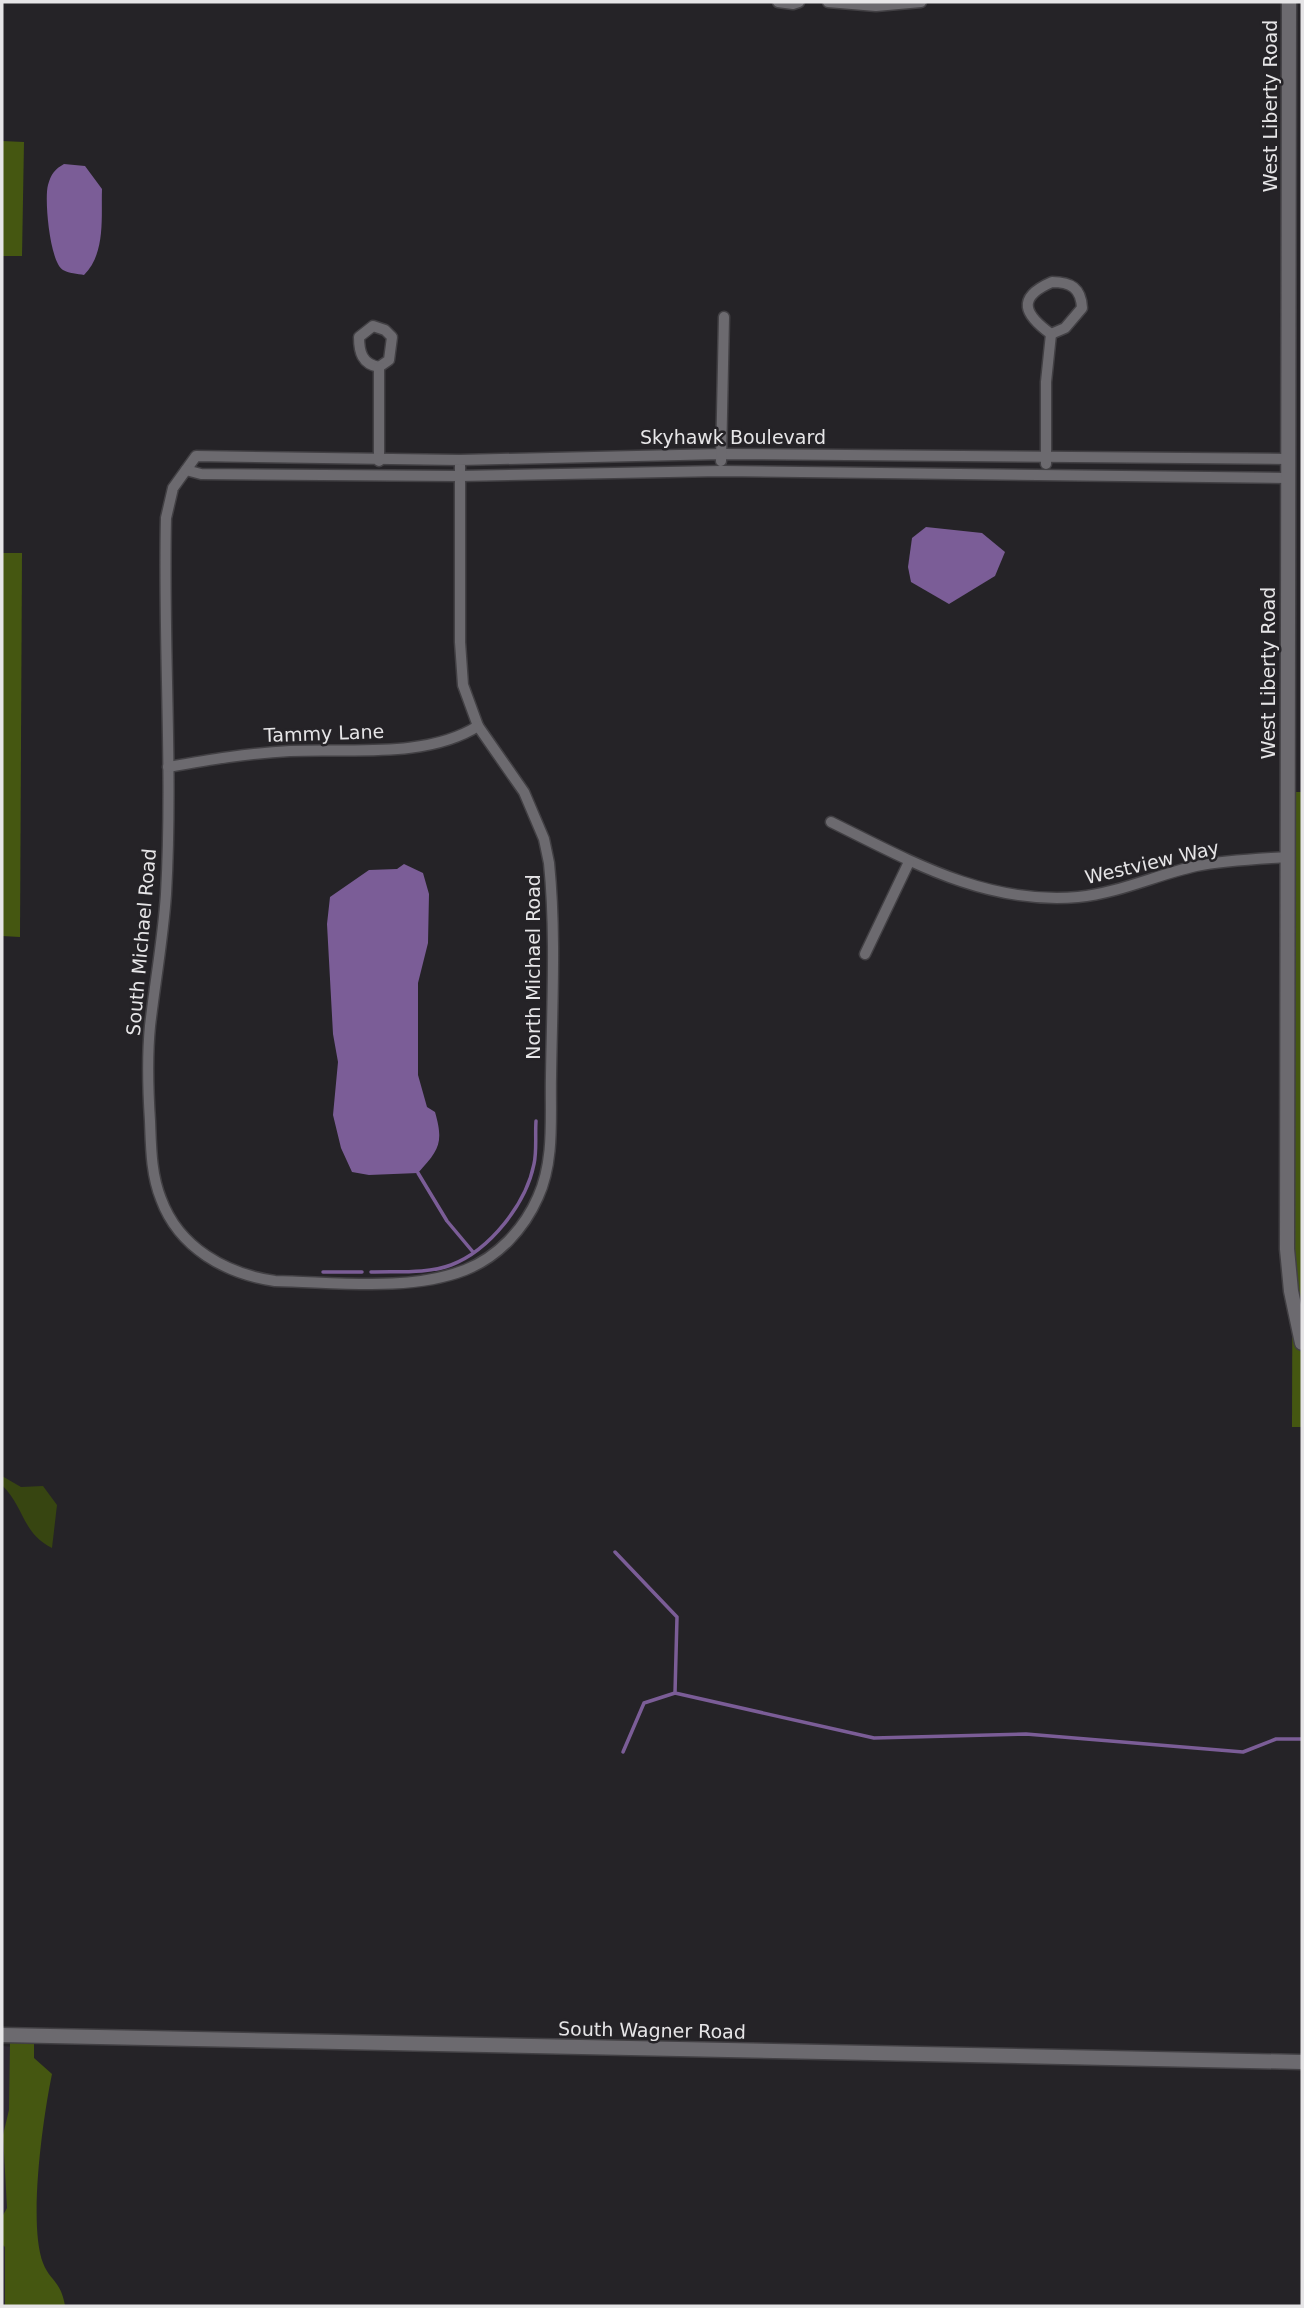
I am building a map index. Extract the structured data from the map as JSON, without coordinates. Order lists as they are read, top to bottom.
{
  "streets": {
    "main road": ["West Liberty Road", "South Wagner Road"],
    "street": [
      "Skyhawk Boulevard",
      "Tammy Lane",
      "Westview Way",
      "South Michael Road",
      "North Michael Road"
    ]
  },
  "crossings": [
    ["West Liberty Road", "Skyhawk Boulevard"],
    ["West Liberty Road", "Westview Way"],
    ["Skyhawk Boulevard", "South Michael Road"],
    ["Skyhawk Boulevard", "North Michael Road"],
    ["Tammy Lane", "South Michael Road"],
    ["Tammy Lane", "North Michael Road"],
    ["South Michael Road", "North Michael Road"]
  ]
}
